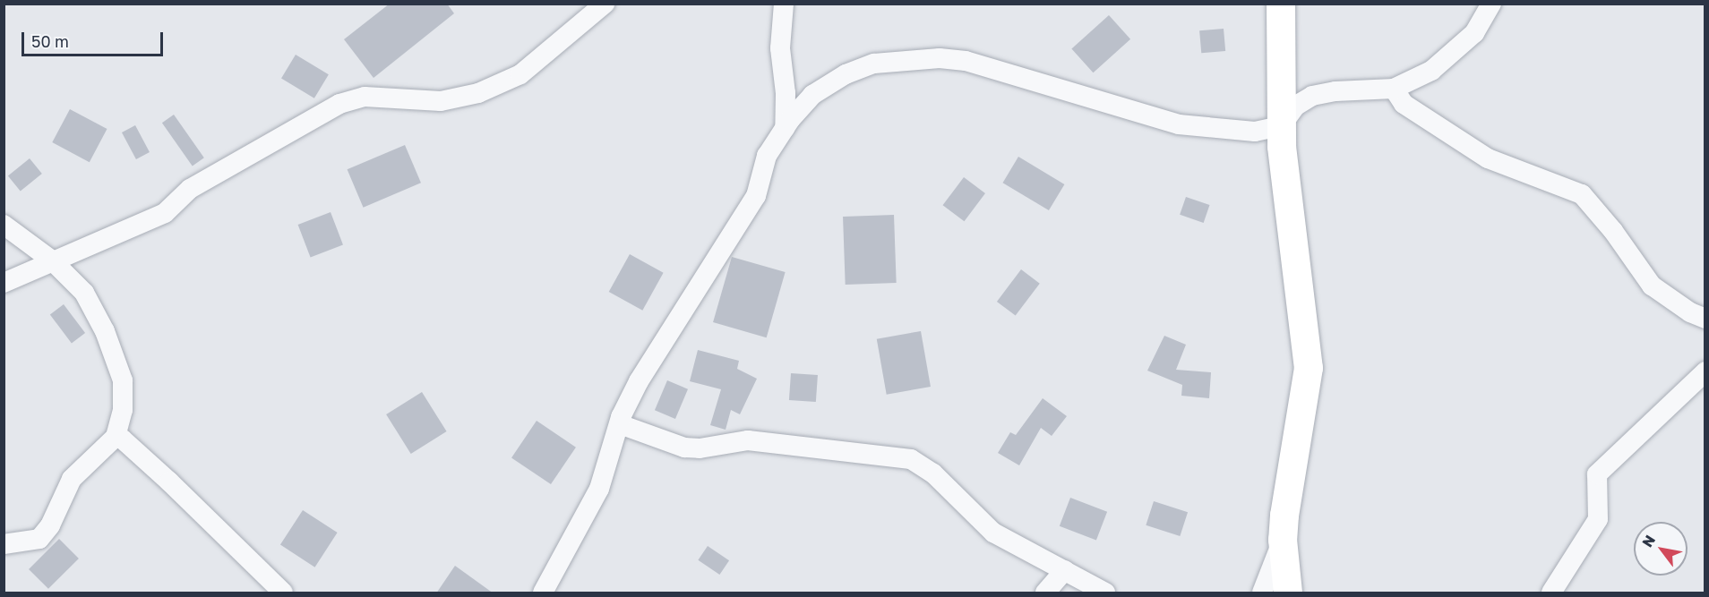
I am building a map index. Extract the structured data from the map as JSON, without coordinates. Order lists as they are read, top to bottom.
{
  "scale_bar": "50 m",
  "north": "top left"
}
